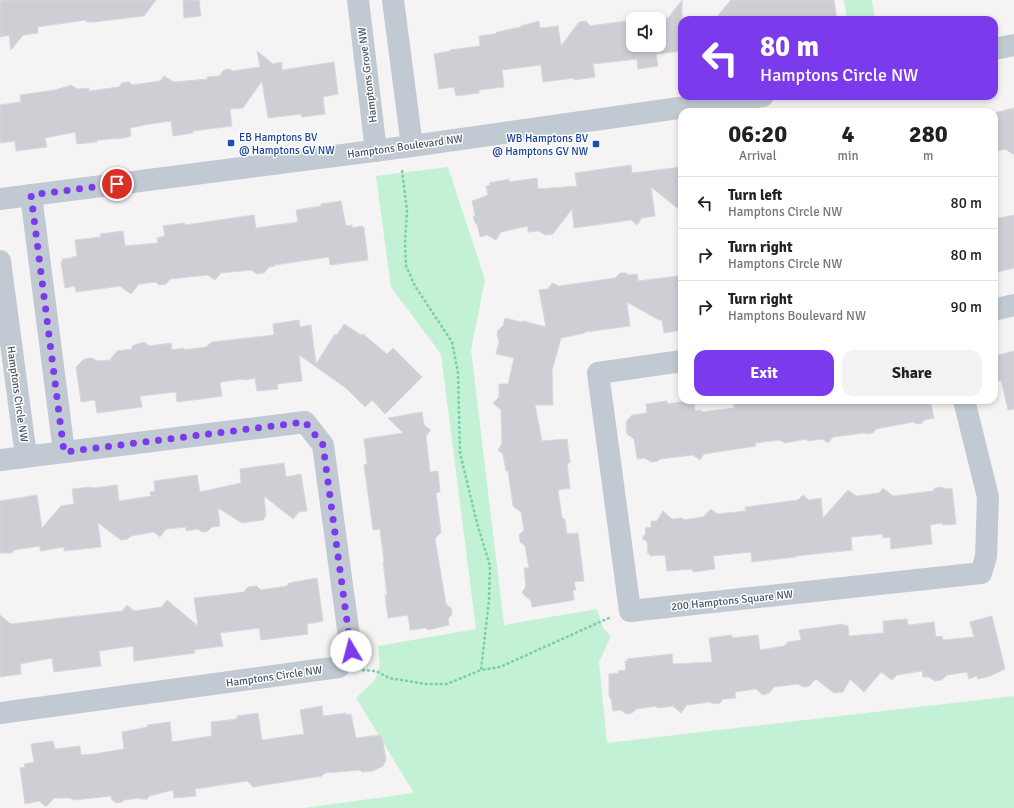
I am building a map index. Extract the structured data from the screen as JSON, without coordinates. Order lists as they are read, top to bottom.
{
  "streets": {
    "street": [
      "Hamptons Grove NW",
      "Hamptons Boulevard NW",
      "Hamptons Circle NW",
      "200 Hamptons Square NW"
    ]
  },
  "crossings": [
    ["Hamptons Grove NW", "Hamptons Boulevard NW"]
  ],
  "places": {
    "transit": ["EB Hamptons BV @ Hamptons GV NW", "WB Hamptons BV @ Hamptons GV NW"]
  },
  "page": {
    "turn": ["80 m", "Hamptons Circle NW"],
    "eta": [
      "06:20",
      "Arrival",
      "4",
      "min",
      "280",
      "m"
    ],
    "list": [
      {
        "name": "Turn left",
        "note": "Hamptons Circle NW",
        "value": "80 m"
      },
      {
        "name": "Turn right",
        "note": "Hamptons Circle NW",
        "value": "80 m"
      },
      {
        "name": "Turn right",
        "note": "Hamptons Boulevard NW",
        "value": "90 m"
      }
    ],
    "buttons": ["Exit", "Share"]
  }
}
